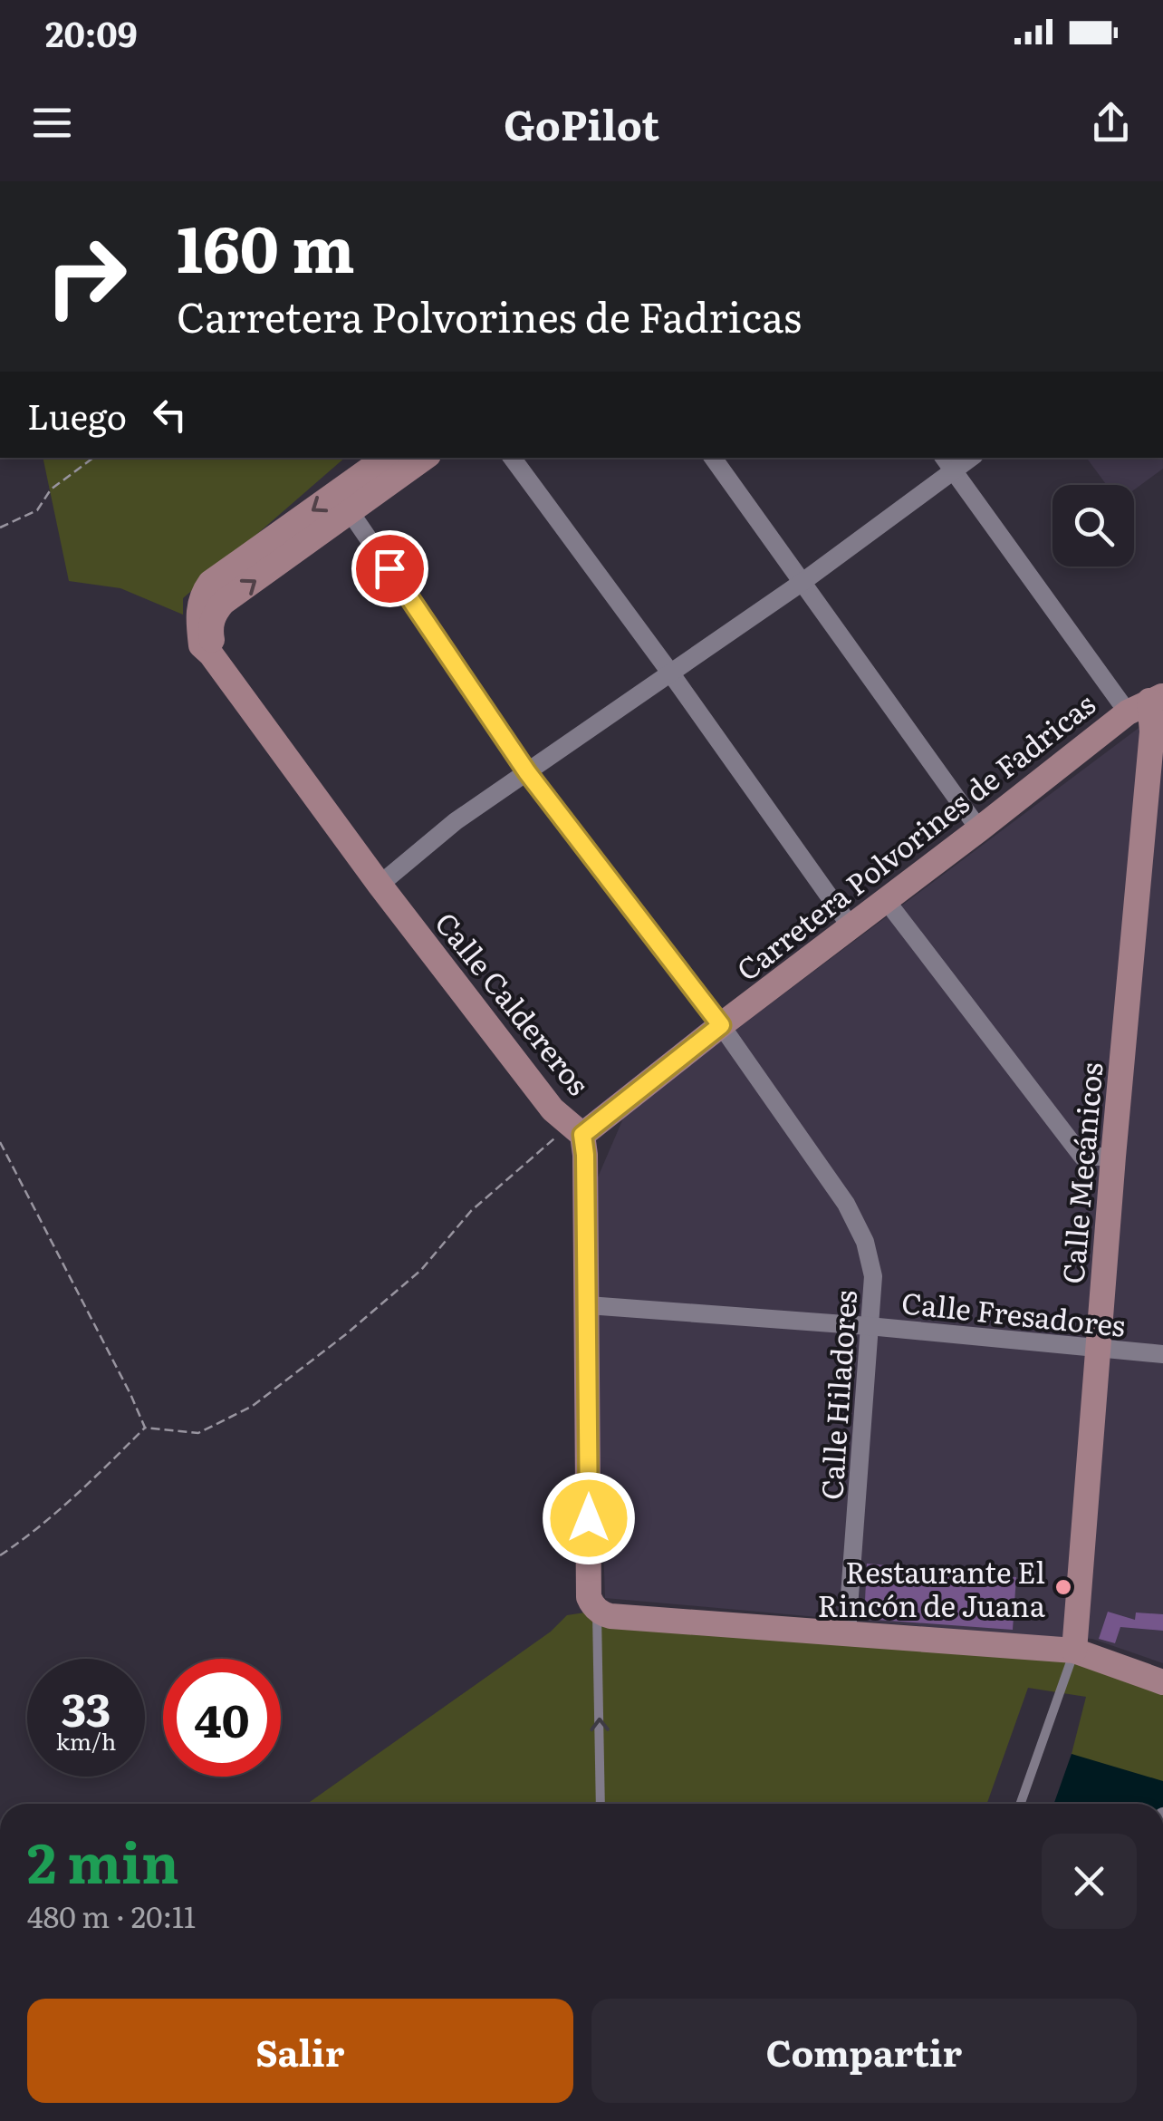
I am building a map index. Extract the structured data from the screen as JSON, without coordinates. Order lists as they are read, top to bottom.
{
  "streets": {
    "street": [
      "Carretera Polvorines de Fadricas",
      "Calle Caldereros",
      "Calle Mecánicos",
      "Calle Fresadores",
      "Calle Hiladores"
    ]
  },
  "crossings": [
    ["Carretera Polvorines de Fadricas", "Calle Caldereros"],
    ["Carretera Polvorines de Fadricas", "Calle Mecánicos"],
    ["Carretera Polvorines de Fadricas", "Calle Hiladores"],
    ["Calle Caldereros", "Calle Fresadores"],
    ["Calle Mecánicos", "Calle Fresadores"],
    ["Calle Fresadores", "Calle Hiladores"]
  ],
  "places": ["Restaurante El Rincón de Juana"],
  "page": {
    "status": "20:09",
    "header": "GoPilot",
    "turn": ["160 m", "Carretera Polvorines de Fadricas"],
    "then": "Luego",
    "speed": "33 km/h",
    "limit": "40",
    "heading": ["2 min", "480 m · 20:11"],
    "buttons": ["Salir", "Compartir"]
  }
}
